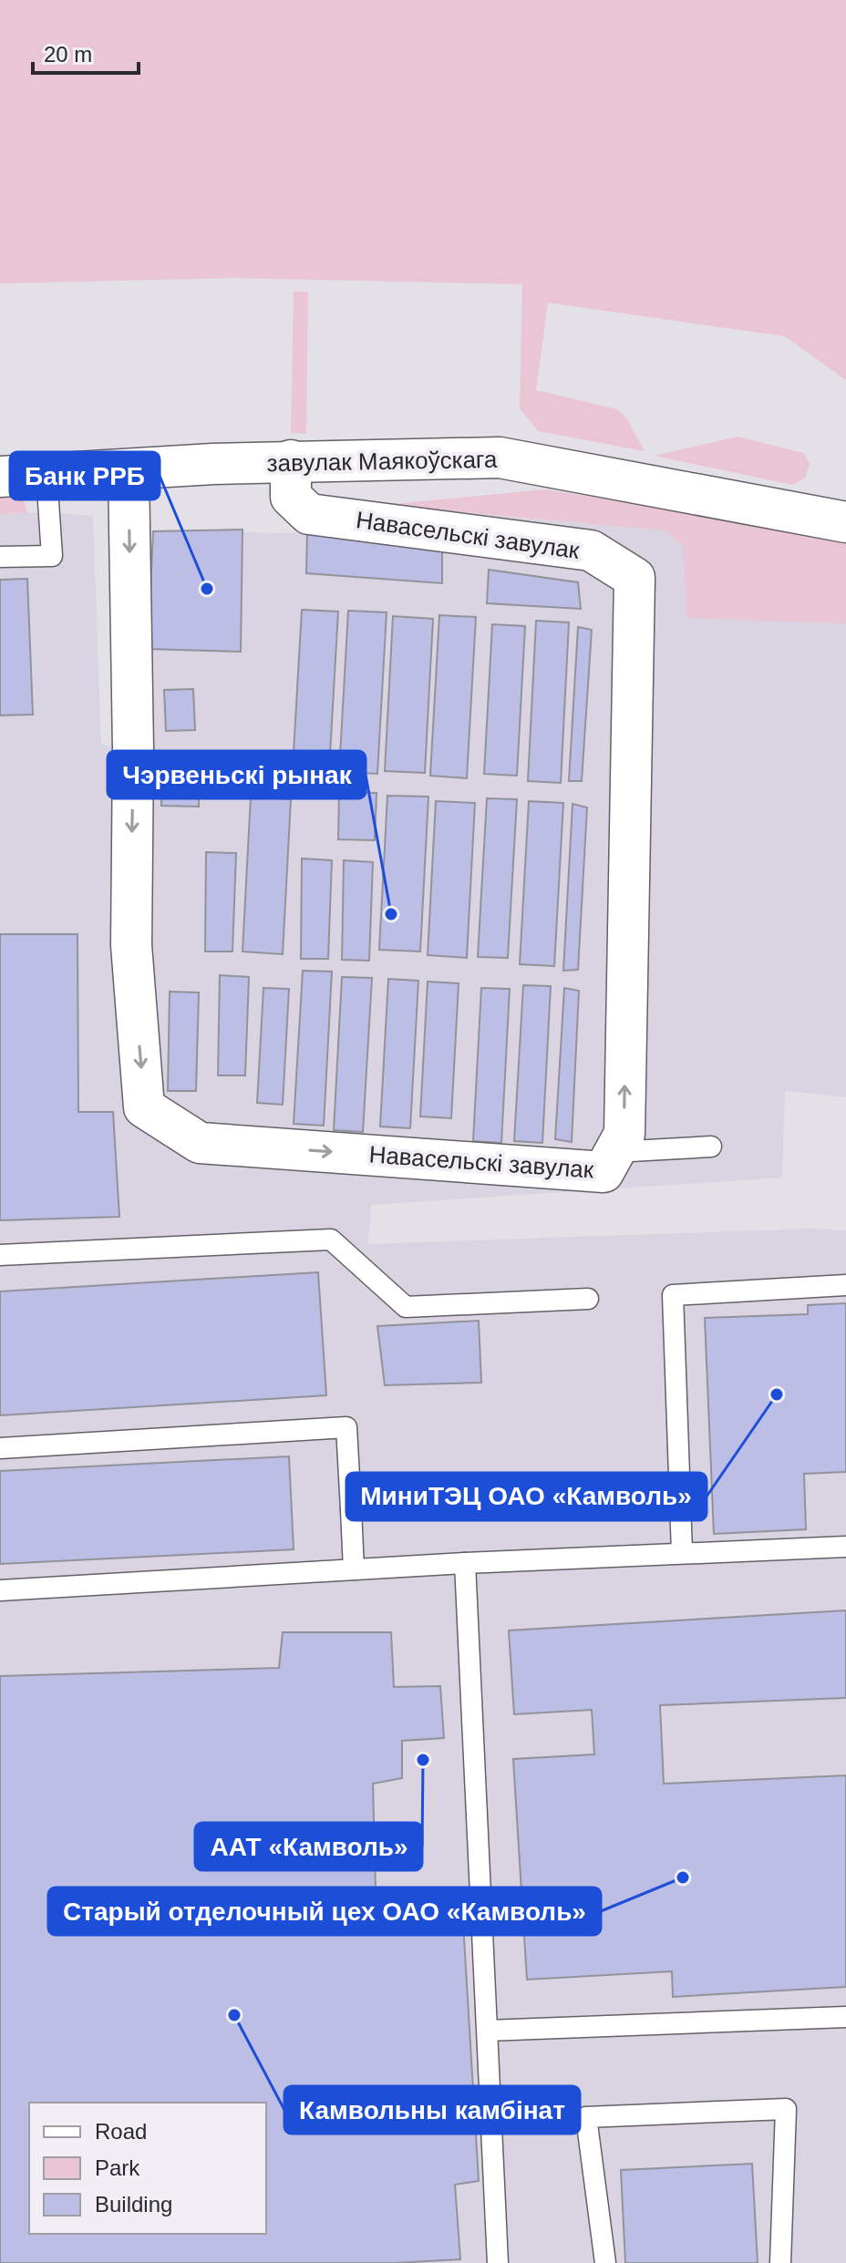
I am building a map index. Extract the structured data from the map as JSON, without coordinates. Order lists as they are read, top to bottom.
{
  "streets": {
    "street": ["завулак Маякоўскага", "Навасельскі завулак"]
  },
  "crossings": [
    ["завулак Маякоўскага", "Навасельскі завулак"]
  ],
  "places": [
    "Банк РРБ",
    "Чэрвеньскі рынак",
    "МиниТЭЦ ОАО «Камволь»",
    "ААТ «Камволь»",
    "Старый отделочный цех ОАО «Камволь»",
    "Камвольны камбінат"
  ],
  "legend": ["Road", "Park", "Building"],
  "scale_bar": "20 m"
}
